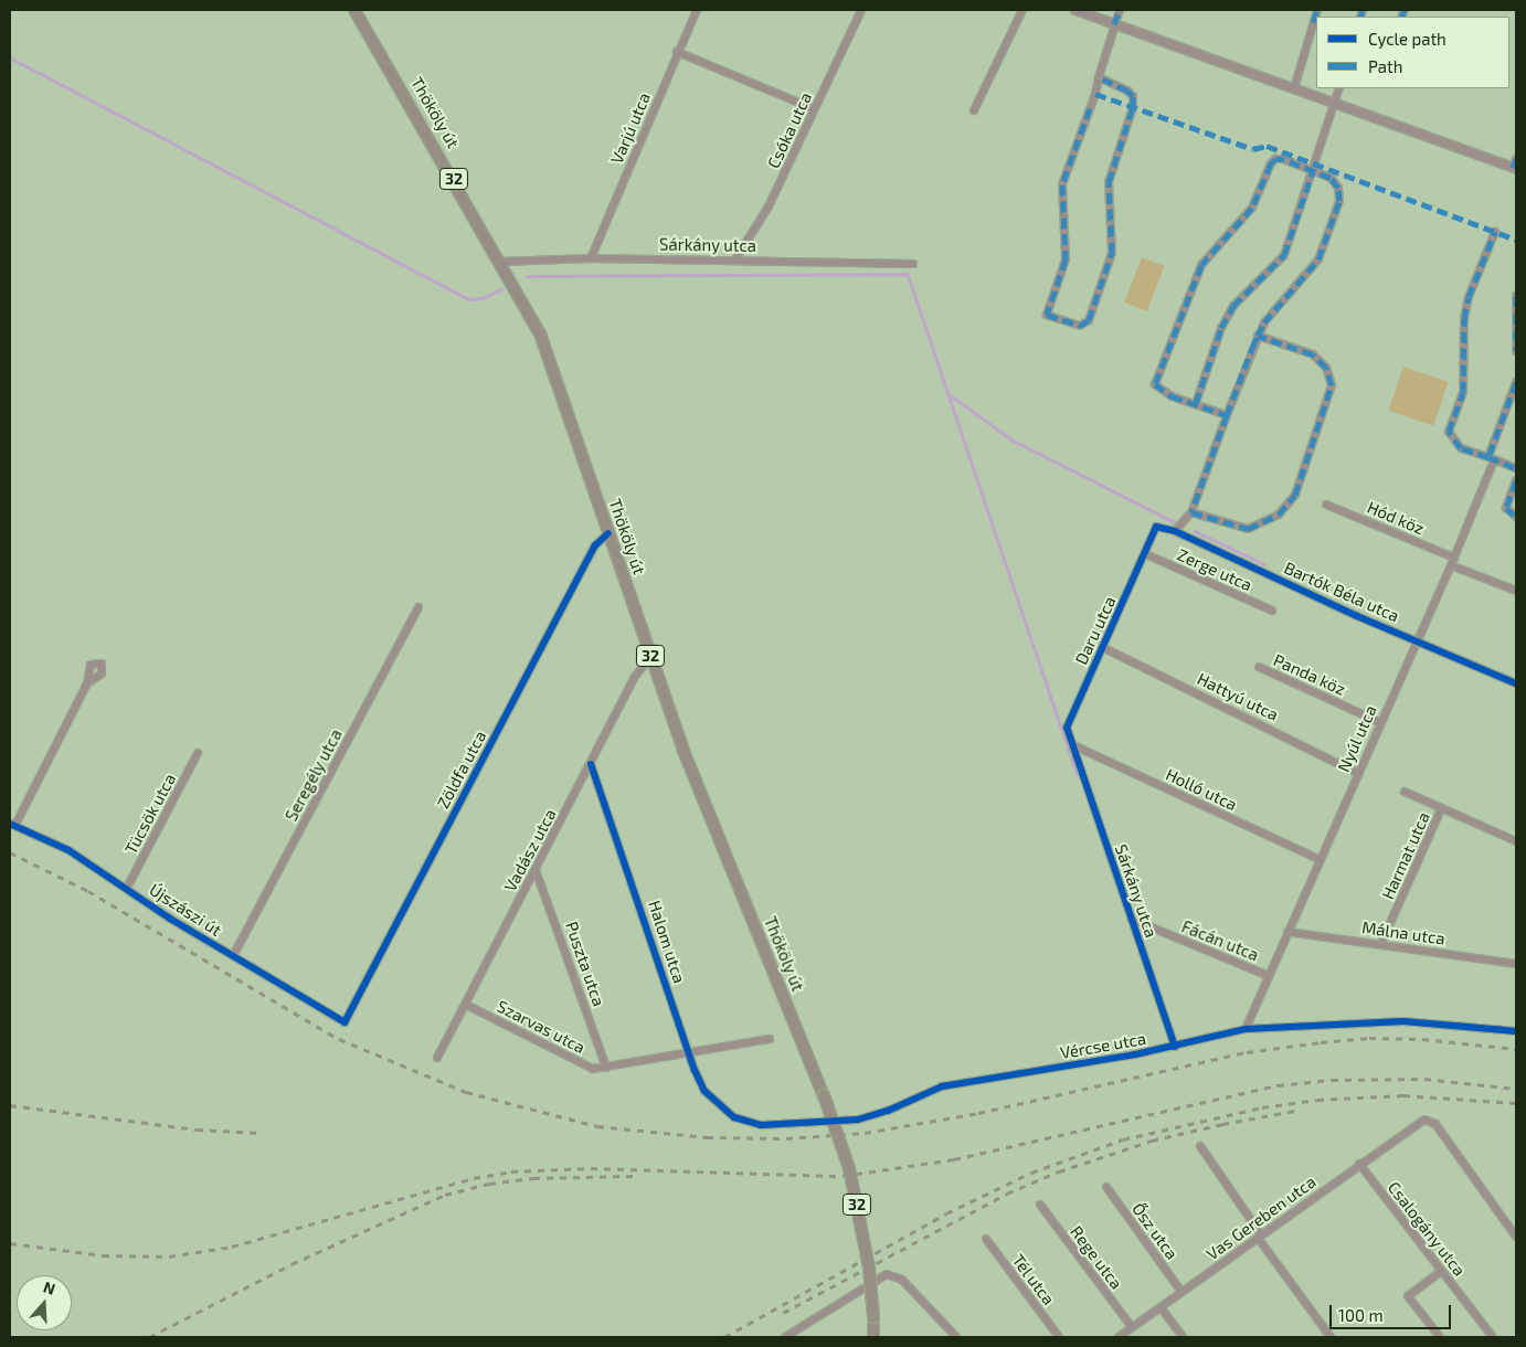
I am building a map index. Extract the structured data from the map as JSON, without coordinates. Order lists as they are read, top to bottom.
{
  "streets": {
    "main road": ["Thököly út", "32"],
    "street": [
      "Varjú utca",
      "Csóka utca",
      "Sárkány utca",
      "Hód köz",
      "Zerge utca",
      "Bartók Béla utca",
      "Daru utca",
      "Panda köz",
      "Hattyú utca",
      "Nyúl utca",
      "Zöldfa utca",
      "Seregély utca",
      "Holló utca",
      "Tücsök utca",
      "Vadász utca",
      "Harmat utca",
      "Újszászi út",
      "Málna utca",
      "Fácán utca",
      "Halom utca",
      "Puszta utca",
      "Szarvas utca",
      "Vércse utca",
      "Vas Gereben utca",
      "Csalogány utca",
      "Ősz utca",
      "Rege utca",
      "Tél utca"
    ]
  },
  "crossings": [
    ["Thököly út", "Sárkány utca"],
    ["Thököly út", "Zöldfa utca"],
    ["Thököly út", "Vadász utca"],
    ["Varjú utca", "Sárkány utca"],
    ["Csóka utca", "Sárkány utca"],
    ["Sárkány utca", "Daru utca"],
    ["Sárkány utca", "Holló utca"],
    ["Sárkány utca", "Fácán utca"],
    ["Sárkány utca", "Vércse utca"],
    ["Hód köz", "Nyúl utca"],
    ["Zerge utca", "Daru utca"],
    ["Bartók Béla utca", "Daru utca"],
    ["Bartók Béla utca", "Nyúl utca"],
    ["Daru utca", "Hattyú utca"],
    ["Daru utca", "Holló utca"],
    ["Panda köz", "Nyúl utca"],
    ["Hattyú utca", "Nyúl utca"],
    ["Nyúl utca", "Holló utca"],
    ["Nyúl utca", "Málna utca"],
    ["Nyúl utca", "Fácán utca"],
    ["Nyúl utca", "Vércse utca"],
    ["Zöldfa utca", "Újszászi út"],
    ["Seregély utca", "Újszászi út"],
    ["Tücsök utca", "Újszászi út"],
    ["Vadász utca", "Halom utca"],
    ["Vadász utca", "Puszta utca"],
    ["Vadász utca", "Szarvas utca"],
    ["Harmat utca", "Málna utca"],
    ["Halom utca", "Szarvas utca"],
    ["Halom utca", "Vércse utca"],
    ["Puszta utca", "Szarvas utca"],
    ["Vas Gereben utca", "Csalogány utca"],
    ["Vas Gereben utca", "Ősz utca"],
    ["Vas Gereben utca", "Rege utca"]
  ],
  "legend": ["Cycle path", "Path"],
  "scale_bar": "100 m",
  "north": "top"
}
